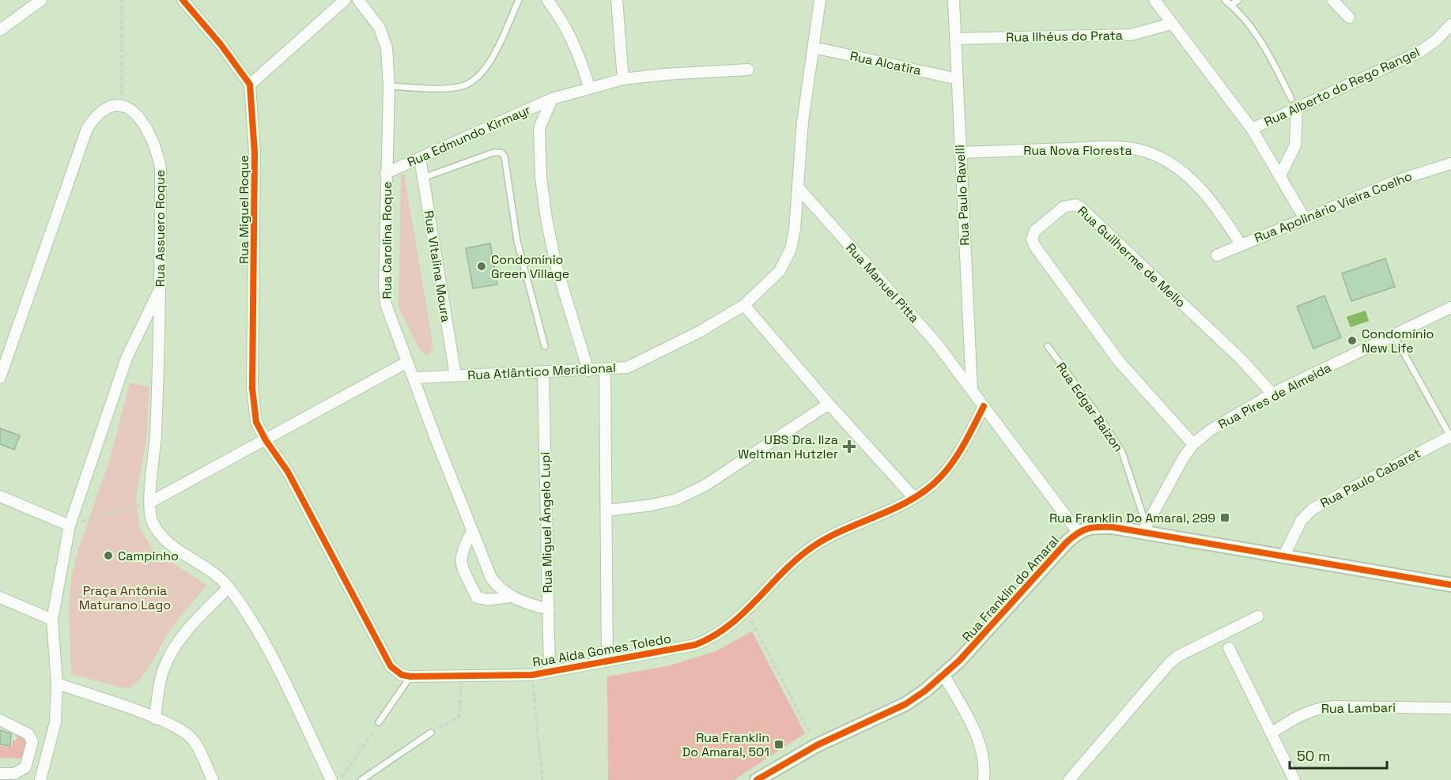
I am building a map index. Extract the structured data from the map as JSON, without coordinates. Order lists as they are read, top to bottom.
{
  "streets": {
    "street": [
      "Rua Ilhéus do Prata",
      "Rua Alcatira",
      "Rua Alberto do Rego Rangel",
      "Rua Edmundo Kirmayr",
      "Rua Nova Floresta",
      "Rua Paulo Ravelli",
      "Rua Apolinário Vieira Coelho",
      "Rua Miguel Roque",
      "Rua Assuero Roque",
      "Rua Carolina Roque",
      "Rua Guilherme de Mello",
      "Rua Vitalina Moura",
      "Rua Manuel Pitta",
      "Rua Atlântico Meridional",
      "Rua Pires de Almeida",
      "Rua Paulo Cabaret",
      "Rua Miguel Ângelo Lupi",
      "Rua Franklin do Amaral",
      "Rua Aída Gomes Toledo",
      "Rua Lambari"
    ],
    "lane": ["Rua Edgar Baizon"]
  },
  "crossings": [
    ["Rua Ilhéus do Prata", "Rua Paulo Ravelli"],
    ["Rua Alcatira", "Rua Paulo Ravelli"],
    ["Rua Edmundo Kirmayr", "Rua Carolina Roque"],
    ["Rua Edmundo Kirmayr", "Rua Vitalina Moura"],
    ["Rua Edmundo Kirmayr", "Rua Atlântico Meridional"],
    ["Rua Nova Floresta", "Rua Paulo Ravelli"],
    ["Rua Nova Floresta", "Rua Apolinário Vieira Coelho"],
    ["Rua Paulo Ravelli", "Rua Manuel Pitta"],
    ["Rua Miguel Roque", "Rua Aída Gomes Toledo"],
    ["Rua Carolina Roque", "Rua Atlântico Meridional"],
    ["Rua Carolina Roque", "Rua Miguel Ângelo Lupi"],
    ["Rua Guilherme de Mello", "Rua Pires de Almeida"],
    ["Rua Vitalina Moura", "Rua Atlântico Meridional"],
    ["Rua Manuel Pitta", "Rua Atlântico Meridional"],
    ["Rua Manuel Pitta", "Rua Franklin do Amaral"],
    ["Rua Manuel Pitta", "Rua Aída Gomes Toledo"],
    ["Rua Atlântico Meridional", "Rua Miguel Ângelo Lupi"],
    ["Rua Pires de Almeida", "Rua Edgar Baizon"],
    ["Rua Pires de Almeida", "Rua Franklin do Amaral"],
    ["Rua Edgar Baizon", "Rua Franklin do Amaral"],
    ["Rua Paulo Cabaret", "Rua Franklin do Amaral"],
    ["Rua Miguel Ângelo Lupi", "Rua Aída Gomes Toledo"]
  ],
  "parks": ["Praça Antônia Maturano Lago"],
  "places": {
    "other": ["Condomínio Green Village", "Condomínio New Life", "Campinho"],
    "health": ["UBS Dra. Ilza Weltman Hutzler"],
    "transit": ["Rua Franklin Do Amaral, 299", "Rua Franklin Do Amaral, 501"]
  },
  "scale_bar": "50 m"
}
